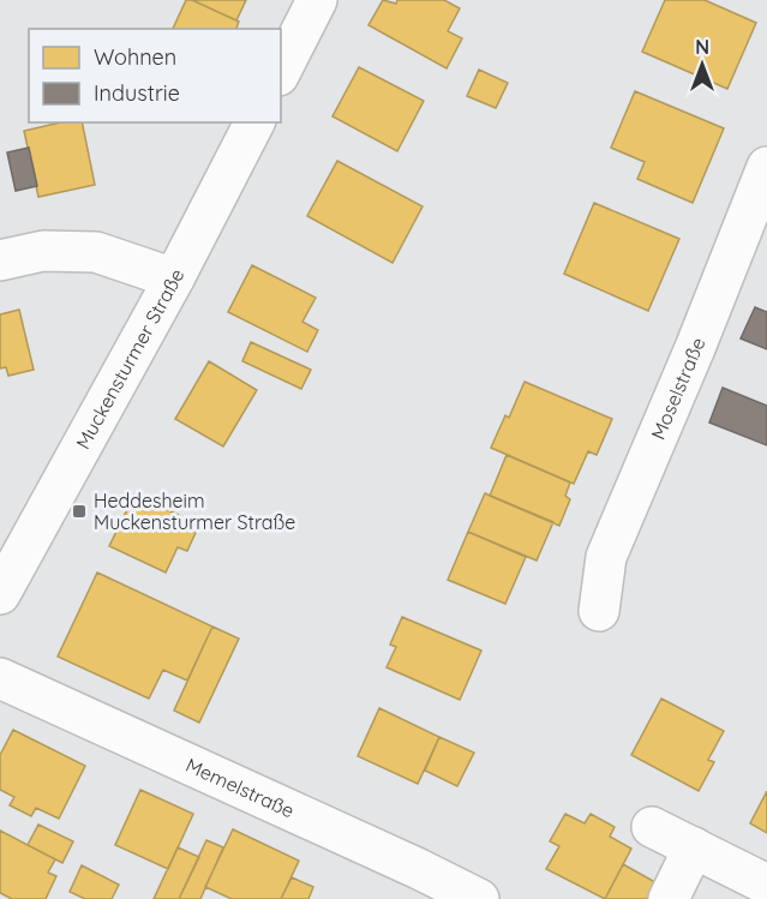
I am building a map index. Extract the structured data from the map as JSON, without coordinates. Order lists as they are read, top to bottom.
{
  "streets": {
    "street": ["Muckensturmer Straße", "Moselstraße", "Memelstraße"]
  },
  "places": {
    "transit": ["Heddesheim Muckensturmer Straße"]
  },
  "legend": ["Wohnen", "Industrie"],
  "north": "top"
}
